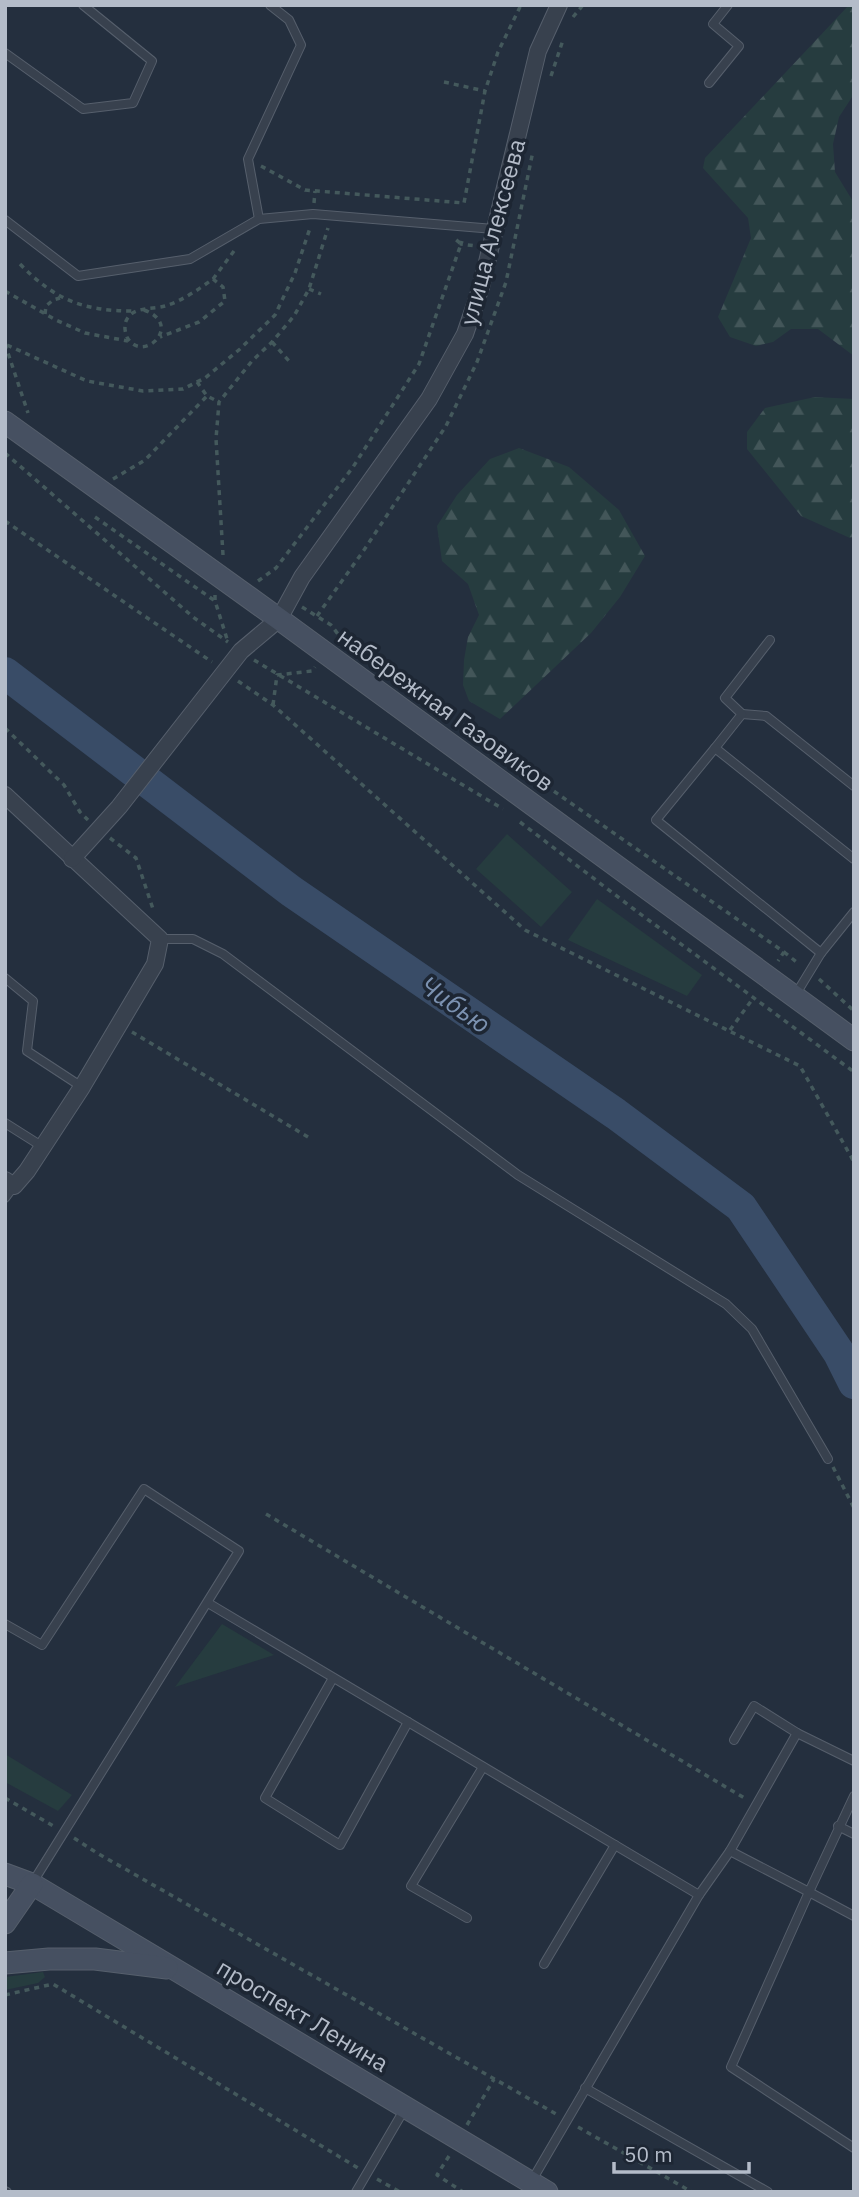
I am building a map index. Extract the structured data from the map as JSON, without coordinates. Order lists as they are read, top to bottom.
{
  "streets": {
    "main road": ["набережная Газовиков", "проспект Ленина"],
    "street": ["улица Алексеева"]
  },
  "crossings": [
    ["улица Алексеева", "набережная Газовиков"]
  ],
  "water": ["Чибью"],
  "scale_bar": "50 m"
}
